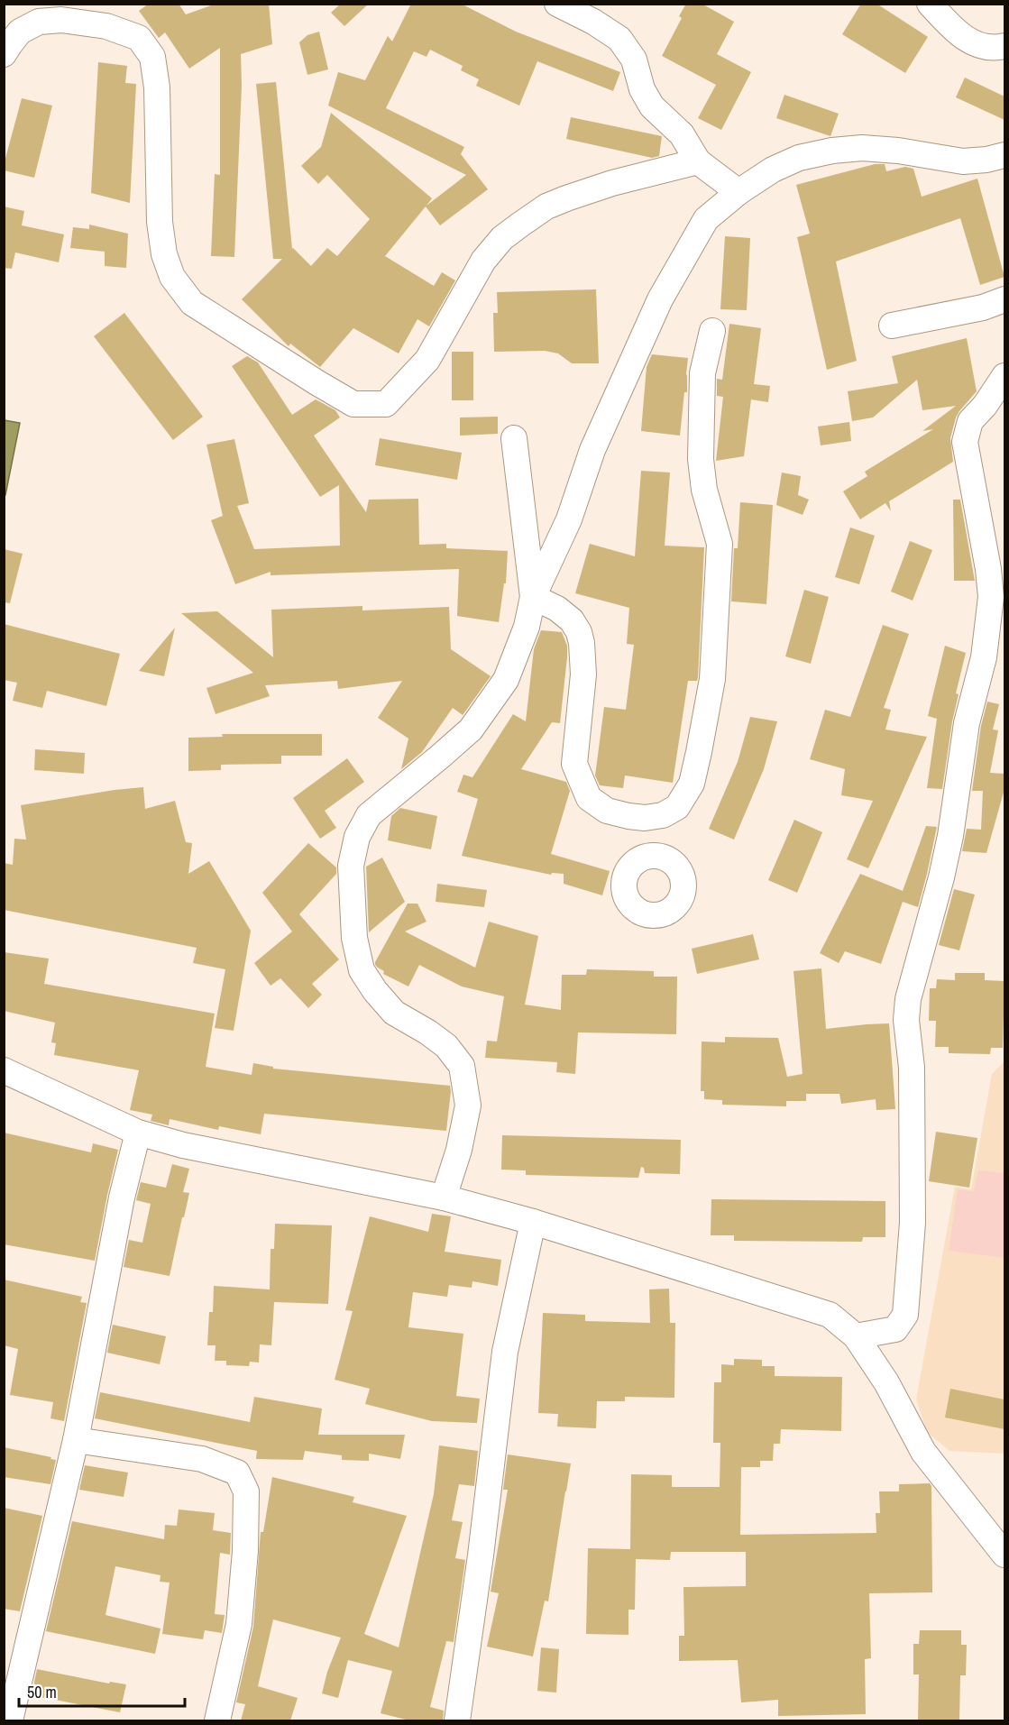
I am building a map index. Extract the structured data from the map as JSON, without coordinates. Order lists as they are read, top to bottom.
{
  "scale_bar": "50 m"
}
